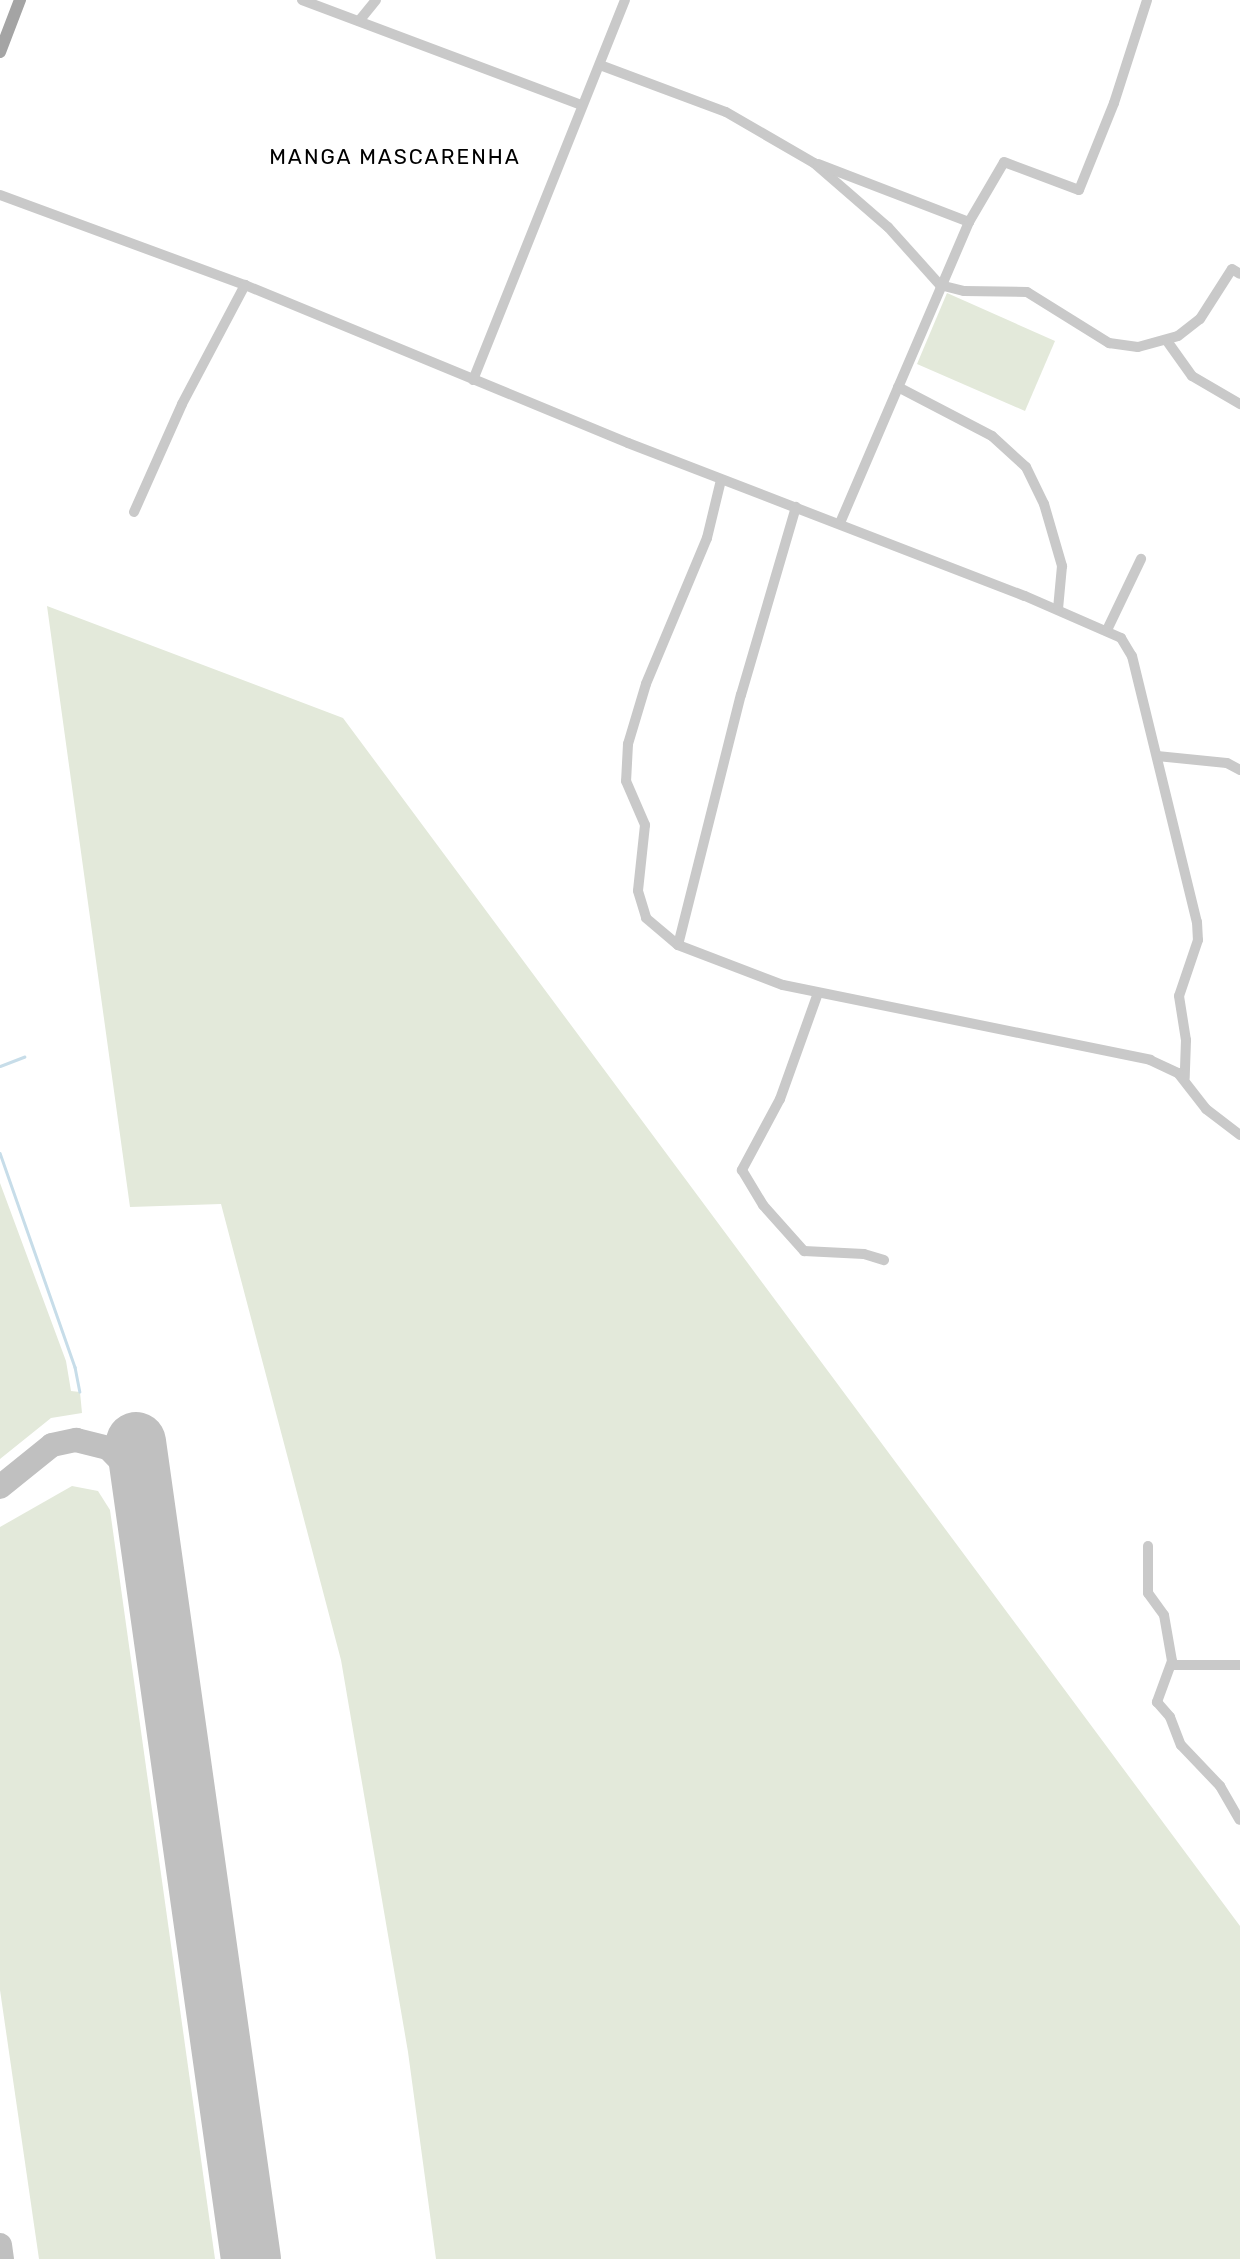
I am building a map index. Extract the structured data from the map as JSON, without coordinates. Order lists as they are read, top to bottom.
{
  "districts": ["MANGA MASCARENHA"]
}
